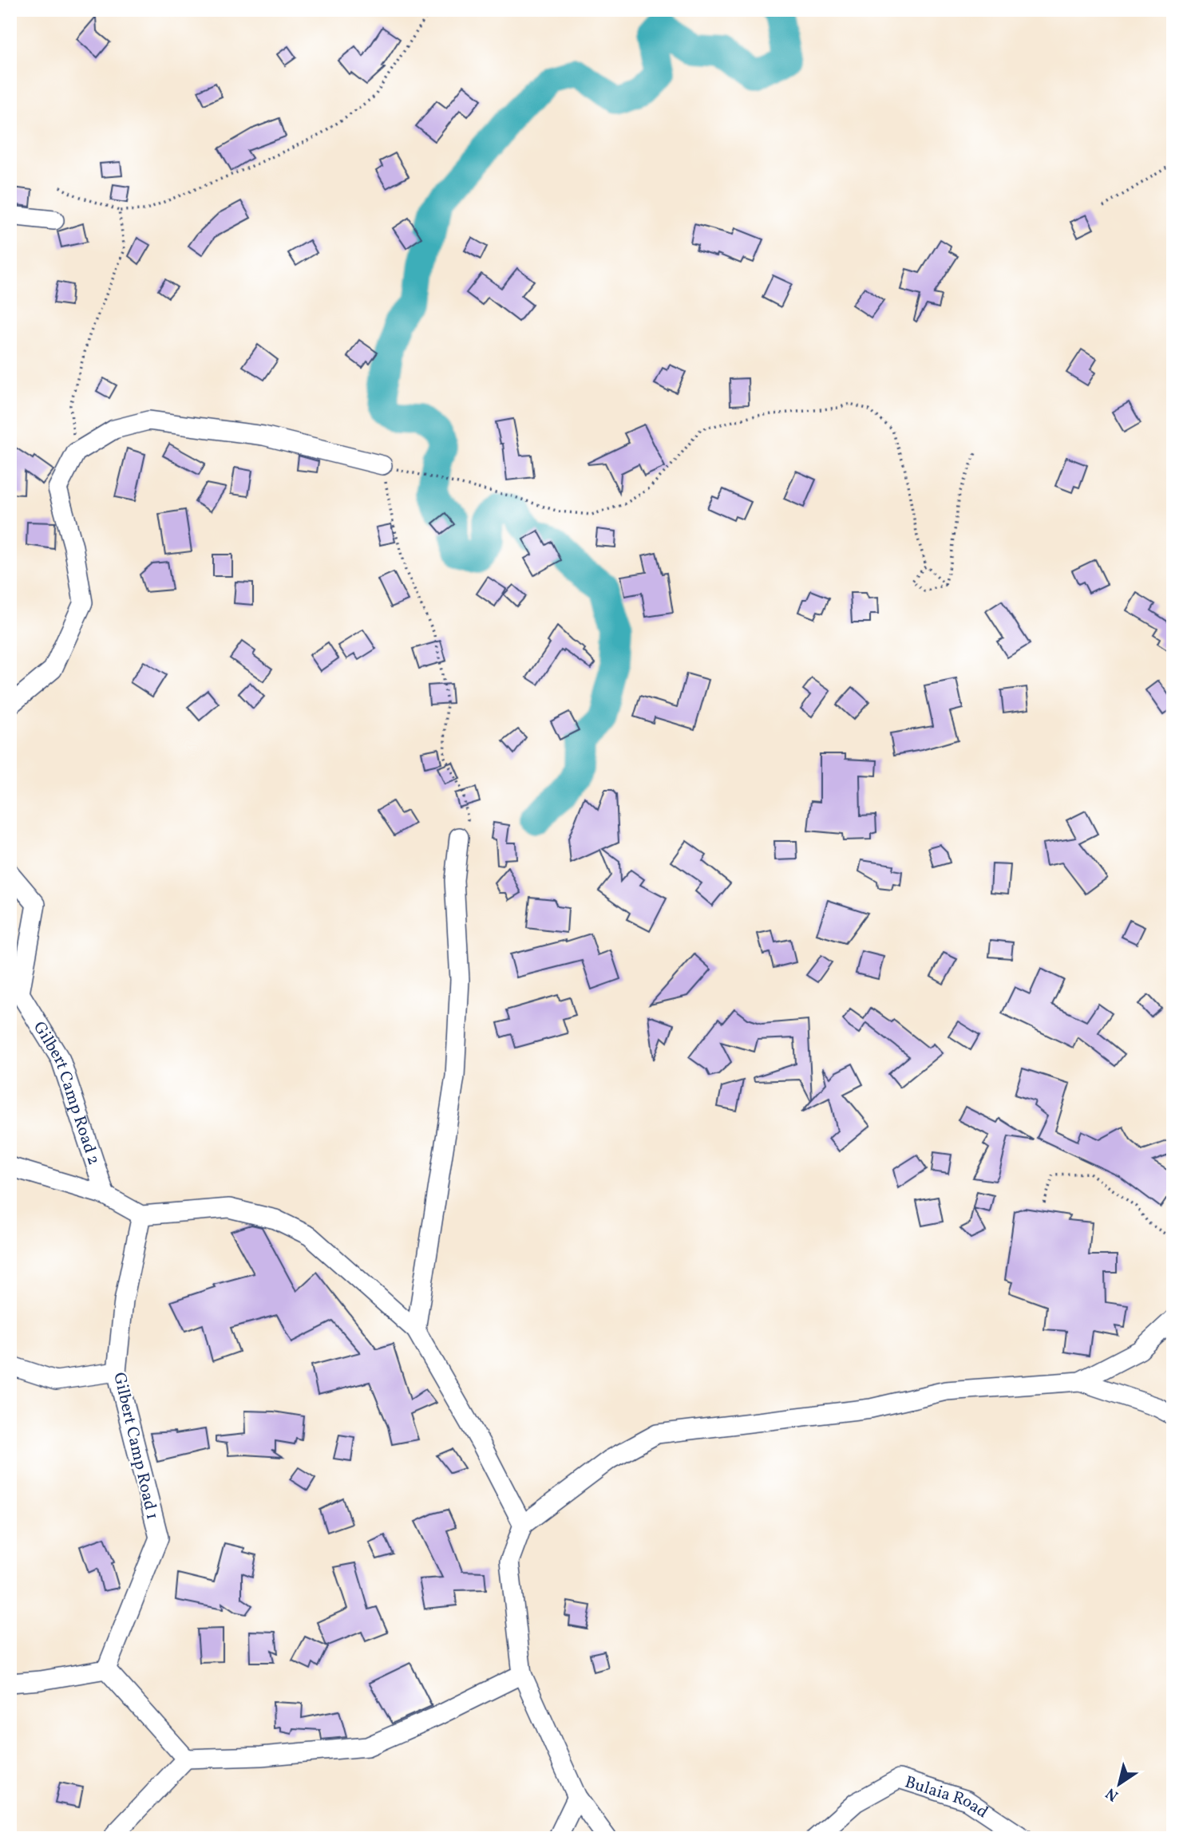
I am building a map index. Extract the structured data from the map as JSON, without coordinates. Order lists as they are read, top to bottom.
{
  "streets": {
    "street": ["Gilbert Camp Road 2", "Gilbert Camp Road 1", "Bulaia Road"]
  },
  "north": "bottom left"
}
